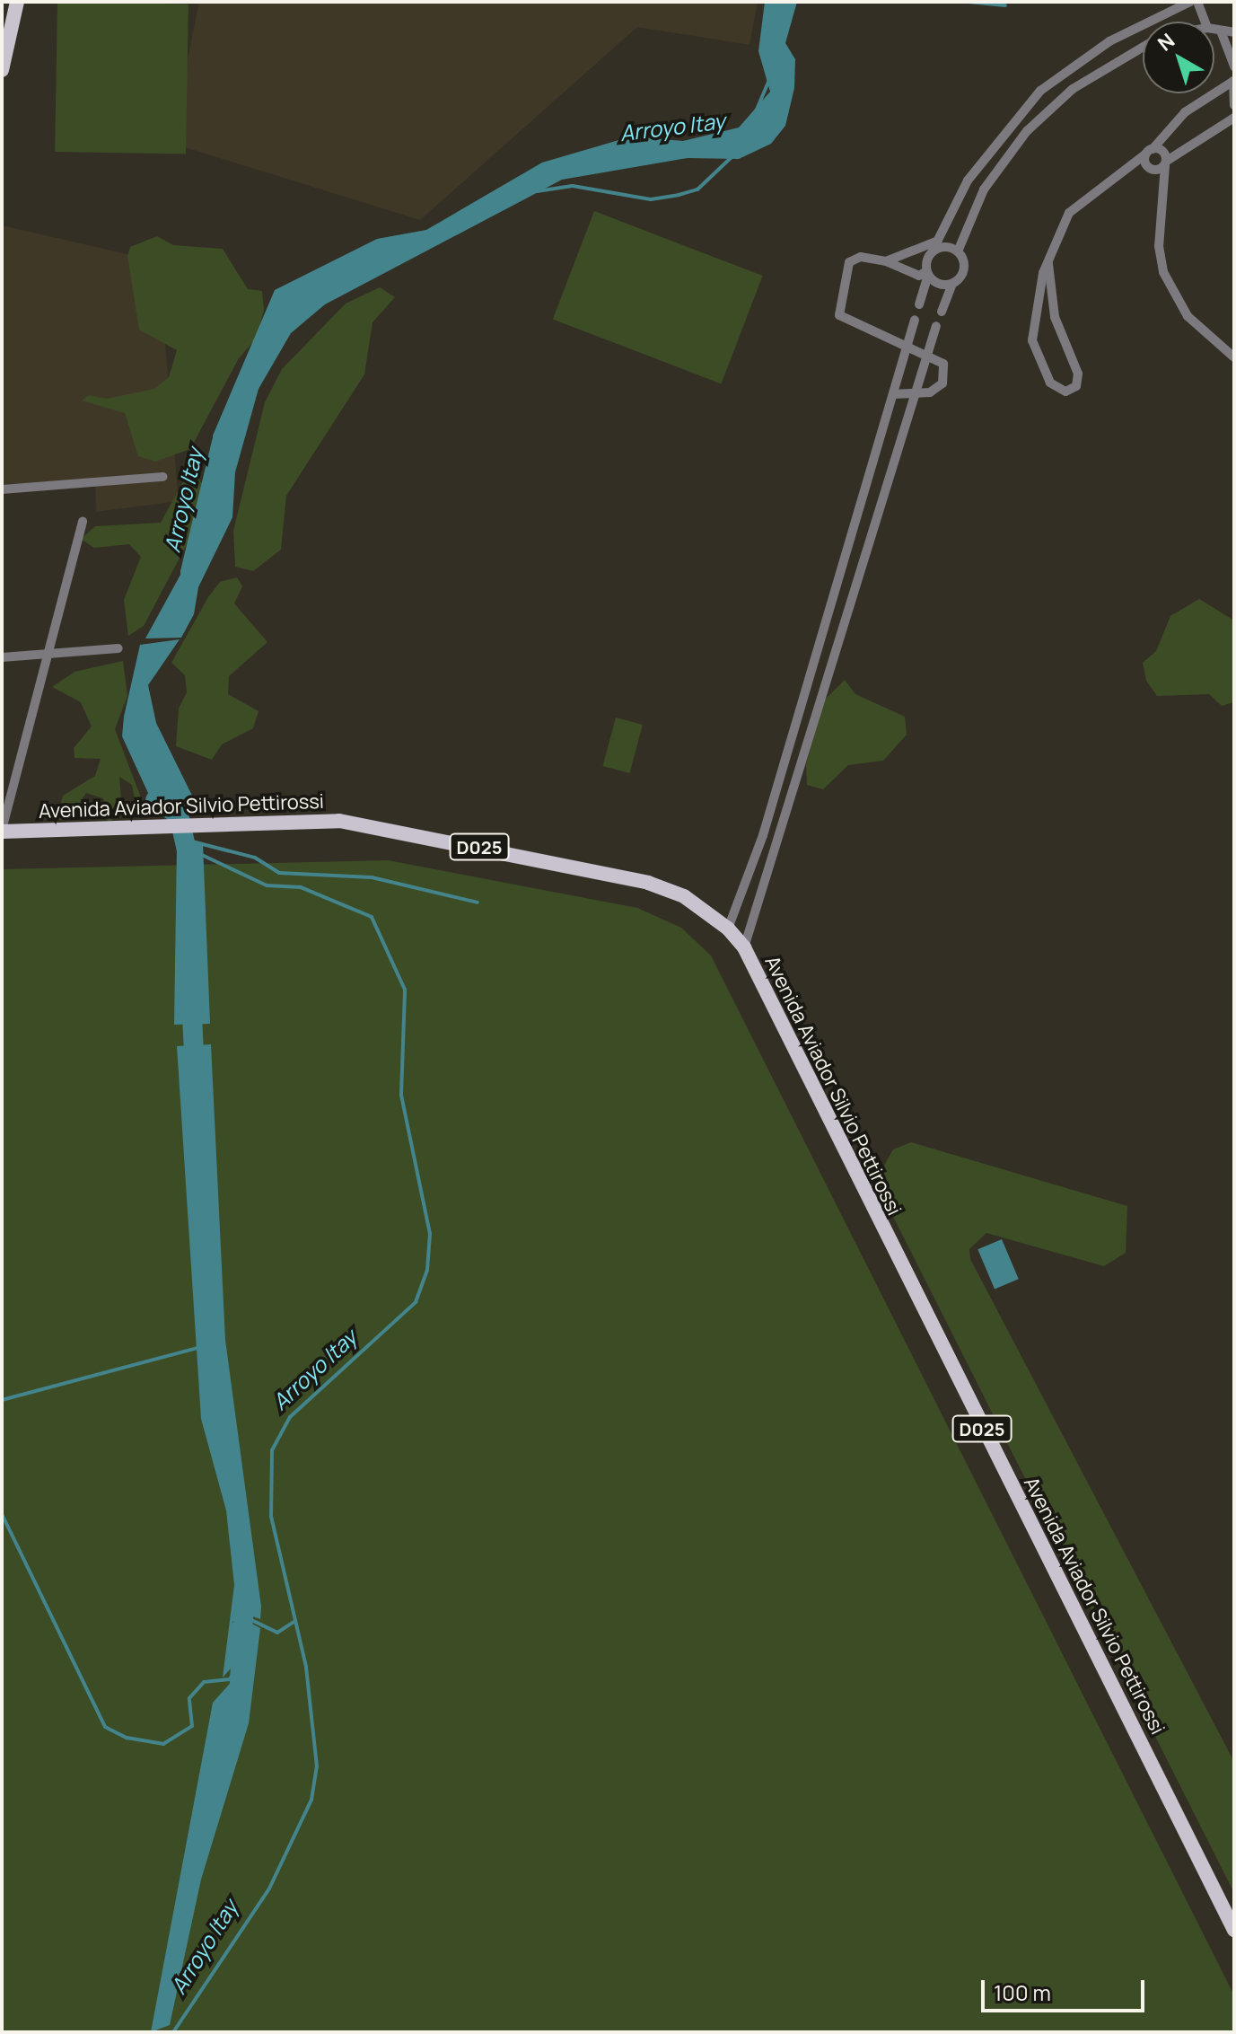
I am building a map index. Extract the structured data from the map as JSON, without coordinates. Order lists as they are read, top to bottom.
{
  "streets": {
    "main road": ["Avenida Aviador Silvio Pettirossi", "D025"]
  },
  "water": ["Arroyo Itay"],
  "scale_bar": "100 m",
  "north": "top left"
}
